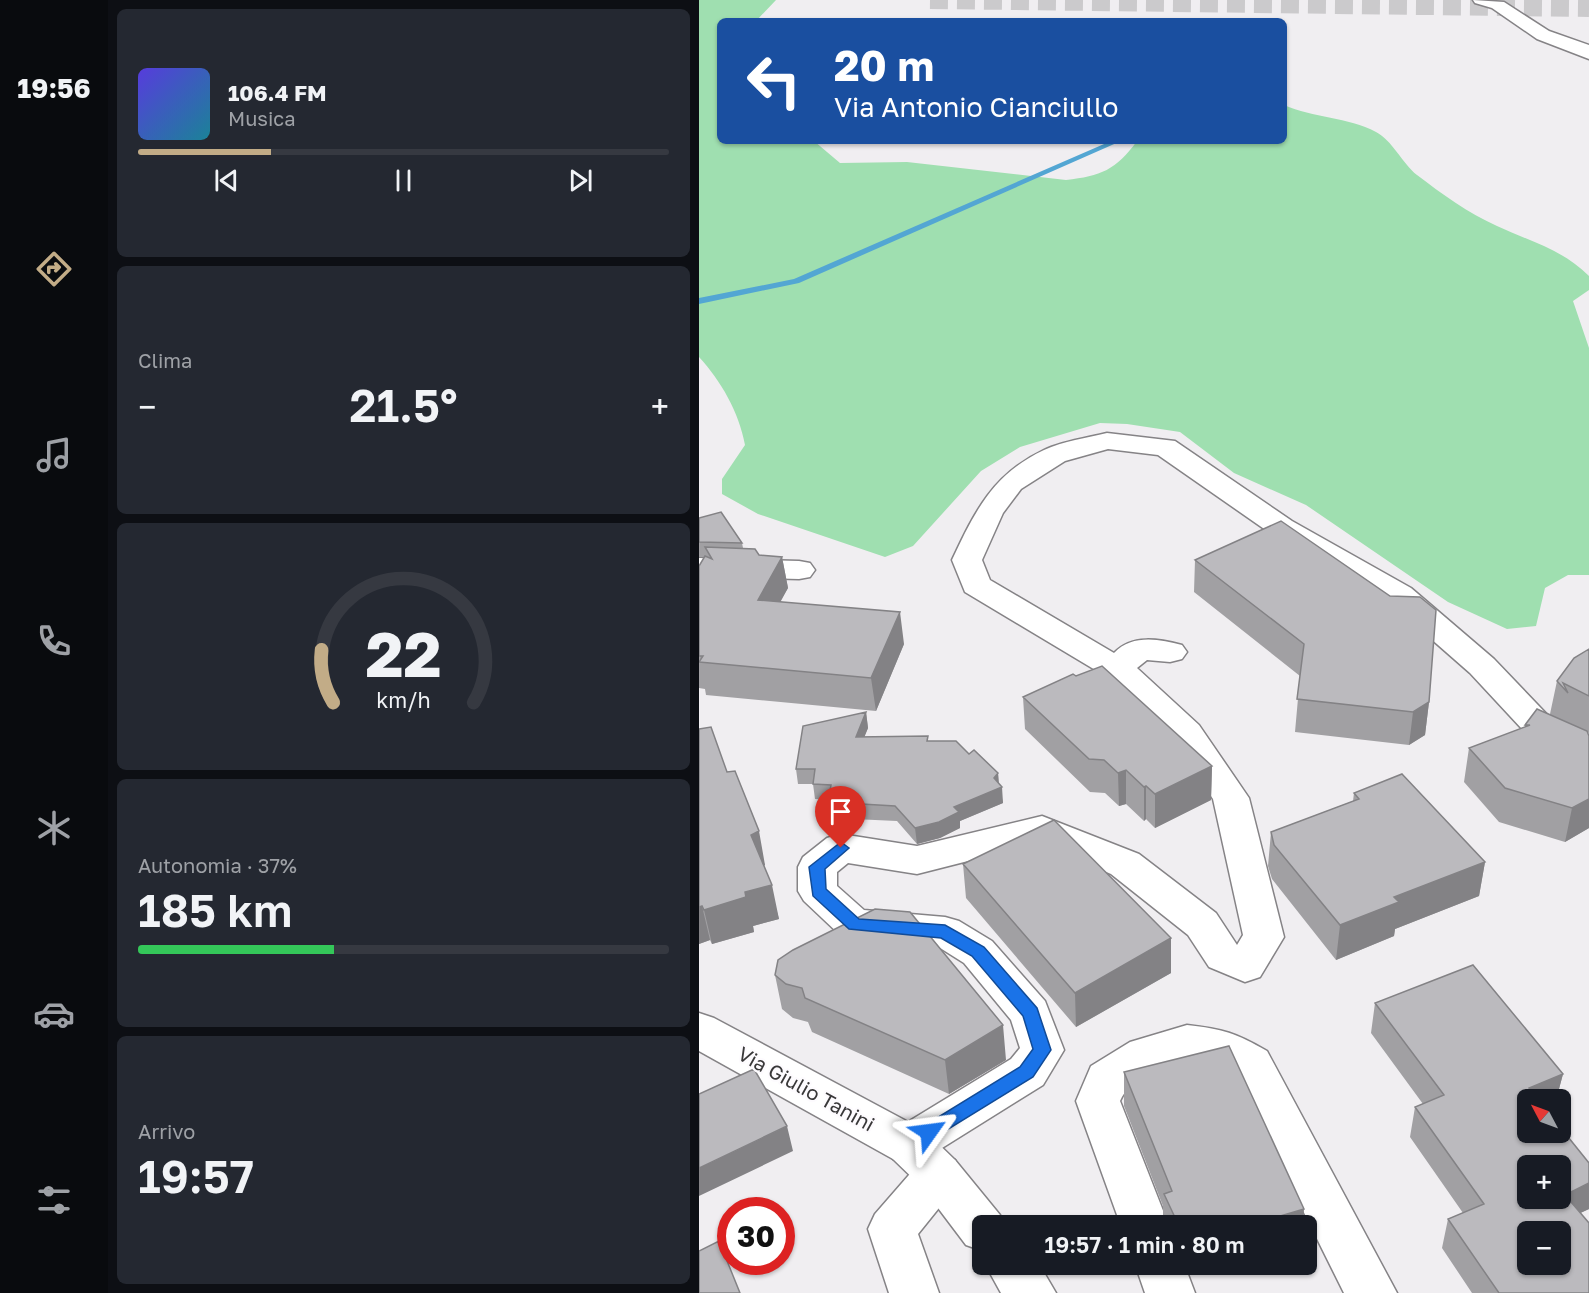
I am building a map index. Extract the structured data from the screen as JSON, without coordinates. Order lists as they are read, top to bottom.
{
  "streets": {
    "street": ["Via Giulio Tanini"]
  },
  "north": "top left",
  "page": {
    "tabs": "19:56",
    "turn": ["20 m", "Via Antonio Cianciullo"],
    "song": ["106.4 FM", "Musica"],
    "tile": [
      "Clima",
      ["Autonomia · 37%", "185 km"],
      ["Arrivo", "19:57"]
    ],
    "heat": ["−", "21.5°", "+"],
    "map_buttons": ["+", "−"],
    "limit": "30",
    "trip": "19:57 · 1 min · 80 m",
    "gauge": ["22", "km/h"]
  }
}
